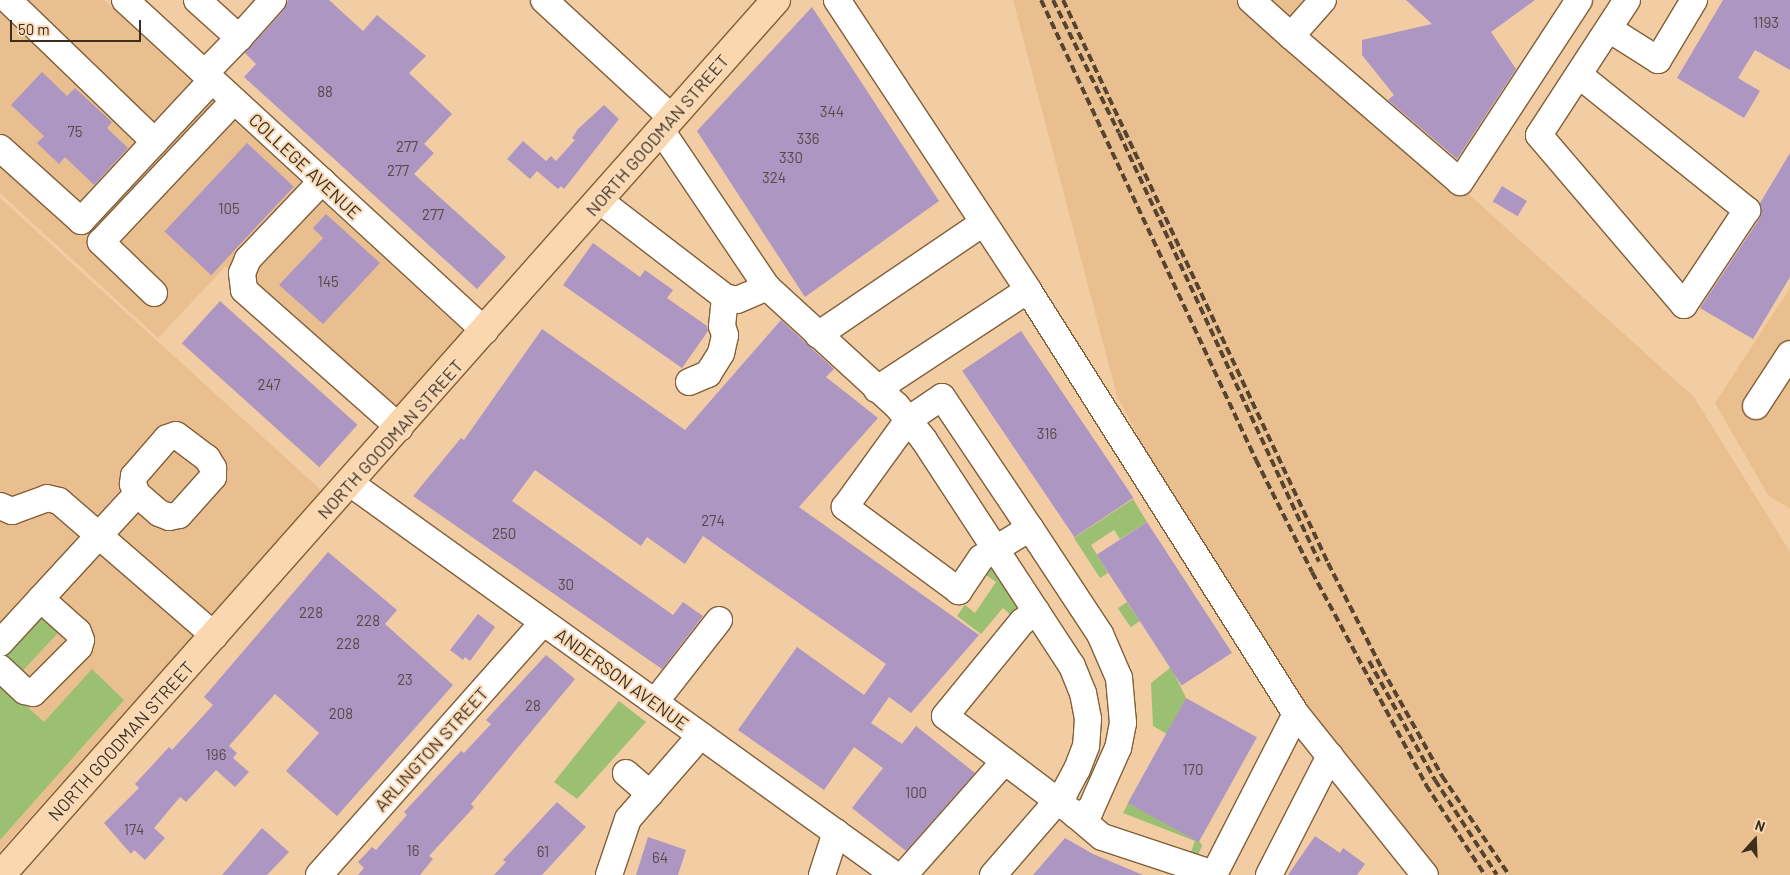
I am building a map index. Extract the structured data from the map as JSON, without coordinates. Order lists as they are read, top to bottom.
{
  "streets": {
    "main road": ["NORTH GOODMAN STREET"],
    "street": ["COLLEGE AVENUE", "ANDERSON AVENUE", "ARLINGTON STREET"]
  },
  "crossings": [
    ["NORTH GOODMAN STREET", "COLLEGE AVENUE"],
    ["NORTH GOODMAN STREET", "ANDERSON AVENUE"],
    ["ANDERSON AVENUE", "ARLINGTON STREET"]
  ],
  "house_numbers": [
    "1193",
    "88",
    "344",
    "75",
    "336",
    "277",
    "330",
    "277",
    "324",
    "105",
    "277",
    "145",
    "247",
    "316",
    "274",
    "250",
    "30",
    "228",
    "228",
    "228",
    "23",
    "28",
    "208",
    "196",
    "170",
    "100",
    "174",
    "16",
    "61",
    "64"
  ],
  "scale_bar": "50 m",
  "north": "top"
}
